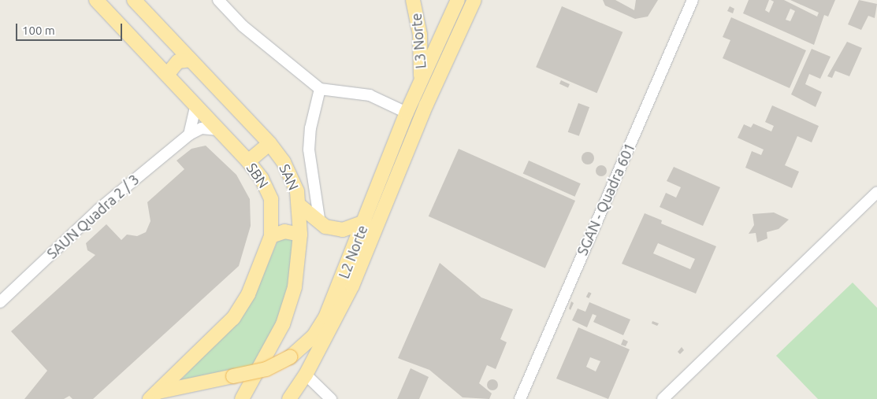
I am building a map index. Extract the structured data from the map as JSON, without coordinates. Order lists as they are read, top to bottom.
{
  "streets": {
    "main road": [
      "L3 Norte",
      "SBN",
      "SAN",
      "L2 Norte"
    ],
    "street": ["SGAN - Quadra 601", "SAUN Quadra 2 / 3"]
  },
  "crossings": [
    ["L3 Norte", "L2 Norte"],
    ["SBN", "SAUN Quadra 2 / 3"],
    ["SBN", "L2 Norte"]
  ],
  "scale_bar": "100 m"
}
